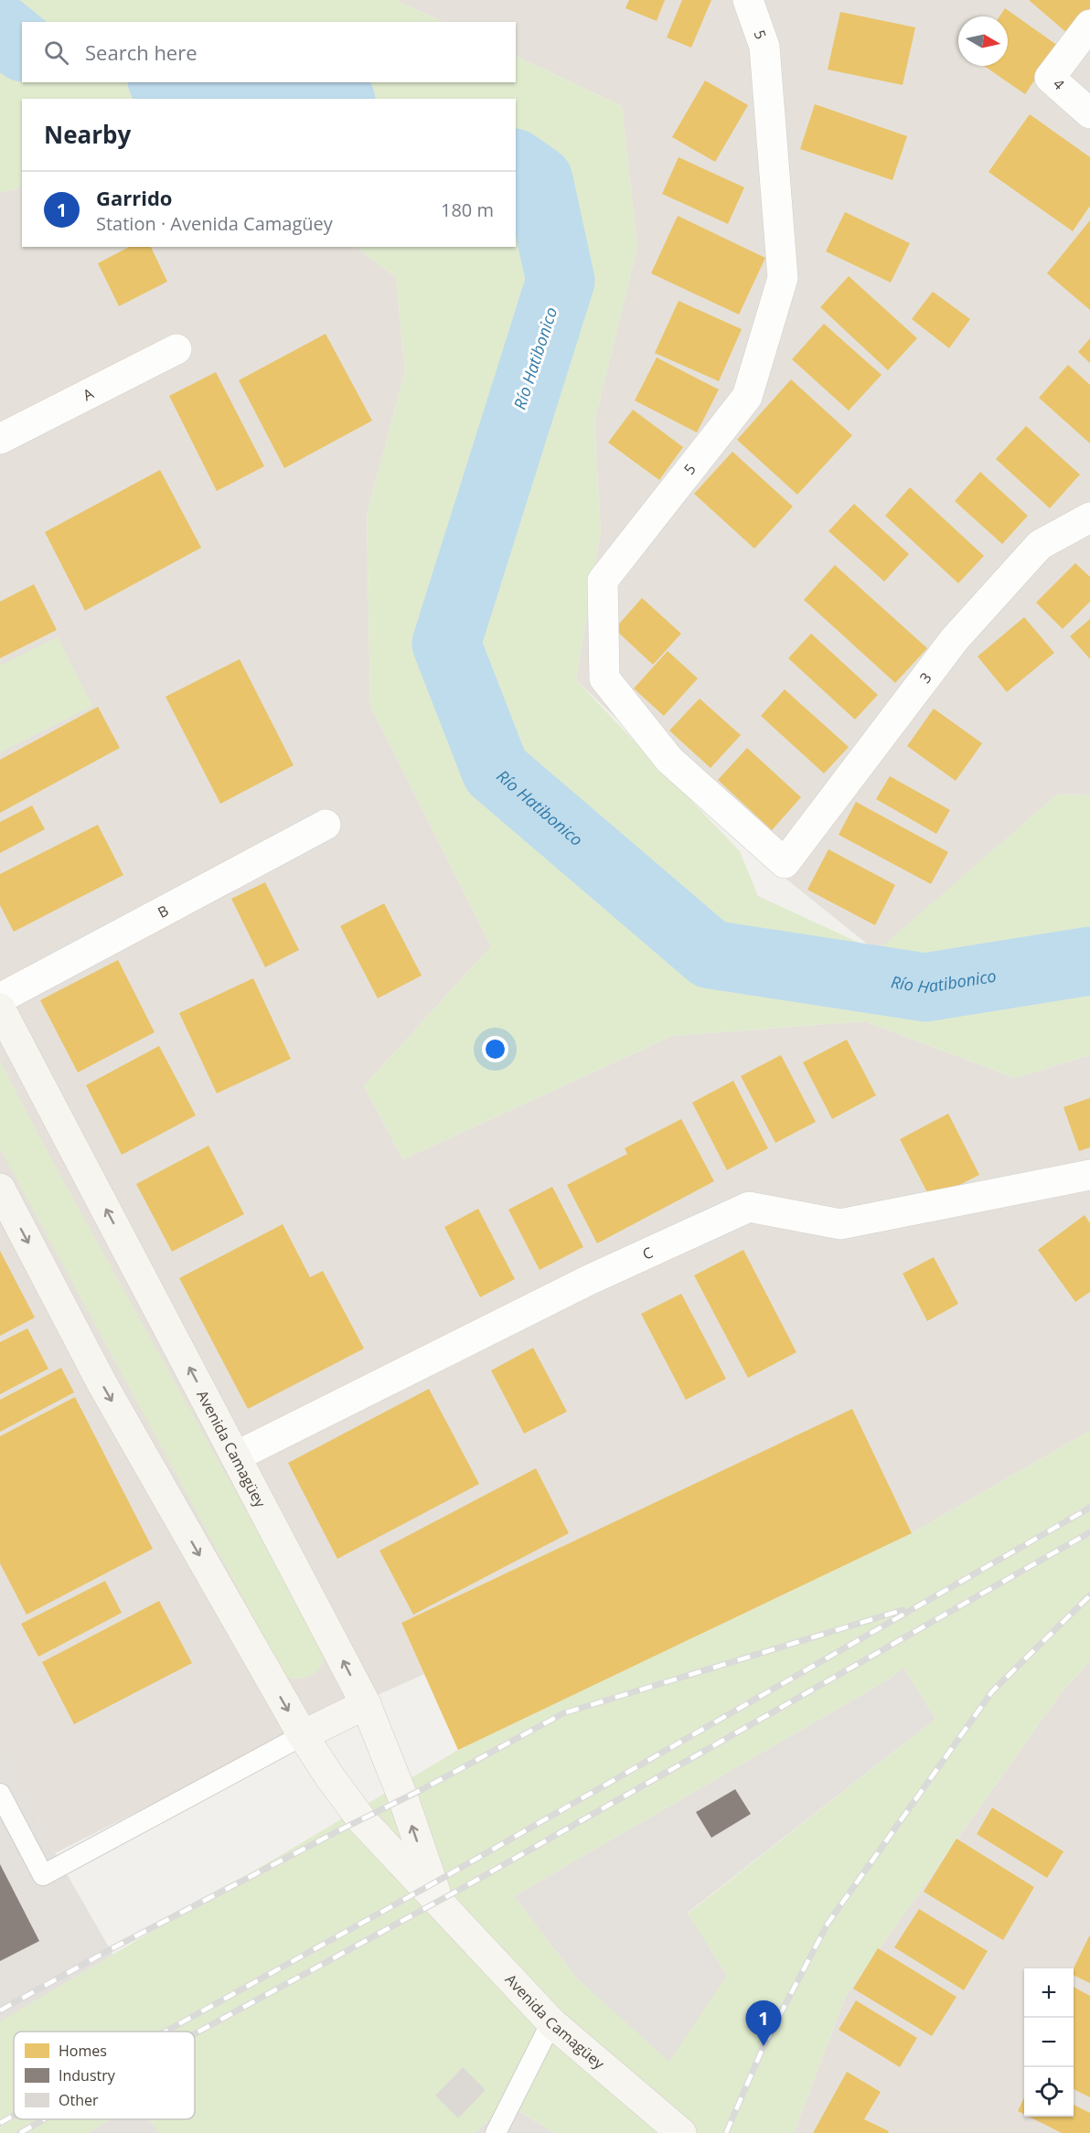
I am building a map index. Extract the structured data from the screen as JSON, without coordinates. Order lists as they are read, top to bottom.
{
  "streets": {
    "main road": ["Avenida Camagüey"],
    "street": [
      "5",
      "4",
      "A",
      "3",
      "B",
      "C"
    ]
  },
  "crossings": [
    ["5", "3"],
    ["C", "Avenida Camagüey"]
  ],
  "water": ["Río Hatibonico"],
  "legend": ["Homes", "Industry", "Other"],
  "north": "right",
  "page": {
    "search": "Search here",
    "heading": "Nearby",
    "list": [
      {
        "mark": "1",
        "name": "Garrido",
        "note": "Station · Avenida Camagüey",
        "value": "180 m"
      }
    ],
    "map_buttons": ["+", "−"],
    "pins": "1"
  }
}
